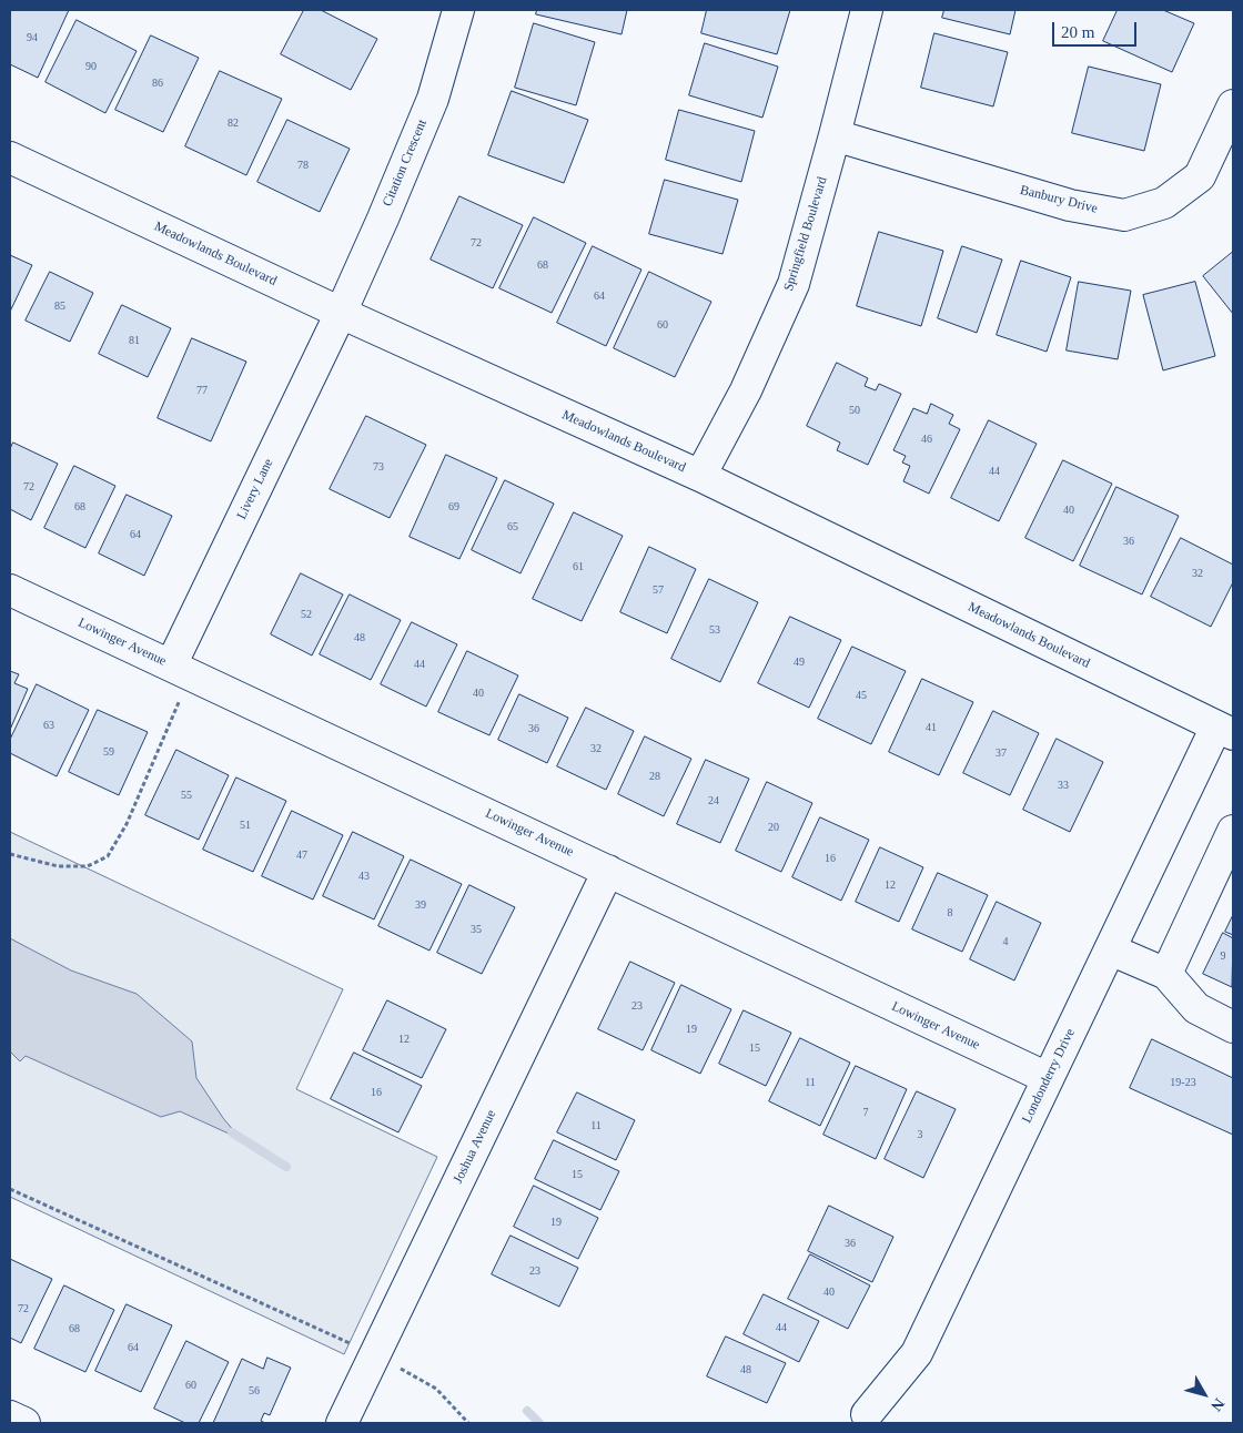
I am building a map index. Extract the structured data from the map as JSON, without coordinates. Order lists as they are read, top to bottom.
{
  "streets": {
    "street": [
      "Citation Crescent",
      "Banbury Drive",
      "Springfield Boulevard",
      "Meadowlands Boulevard",
      "Livery Lane",
      "Lowinger Avenue",
      "Londonderry Drive",
      "Joshua Avenue"
    ]
  },
  "crossings": [
    ["Citation Crescent", "Meadowlands Boulevard"],
    ["Citation Crescent", "Livery Lane"],
    ["Banbury Drive", "Springfield Boulevard"],
    ["Springfield Boulevard", "Meadowlands Boulevard"],
    ["Meadowlands Boulevard", "Livery Lane"],
    ["Meadowlands Boulevard", "Londonderry Drive"],
    ["Livery Lane", "Lowinger Avenue"],
    ["Lowinger Avenue", "Londonderry Drive"],
    ["Lowinger Avenue", "Joshua Avenue"]
  ],
  "house_numbers": [
    "94",
    "90",
    "86",
    "82",
    "78",
    "72",
    "68",
    "64",
    "85",
    "60",
    "81",
    "77",
    "50",
    "46",
    "73",
    "44",
    "72",
    "68",
    "69",
    "40",
    "65",
    "64",
    "36",
    "61",
    "32",
    "57",
    "52",
    "53",
    "48",
    "49",
    "44",
    "40",
    "45",
    "63",
    "41",
    "36",
    "32",
    "59",
    "37",
    "28",
    "33",
    "55",
    "24",
    "51",
    "20",
    "47",
    "16",
    "43",
    "12",
    "39",
    "8",
    "35",
    "4",
    "9",
    "23",
    "19",
    "12",
    "15",
    "11",
    "19-23",
    "16",
    "7",
    "11",
    "3",
    "15",
    "19",
    "36",
    "23",
    "40",
    "72",
    "44",
    "68",
    "64",
    "48",
    "60",
    "56"
  ],
  "scale_bar": "20 m",
  "north": "bottom right"
}
